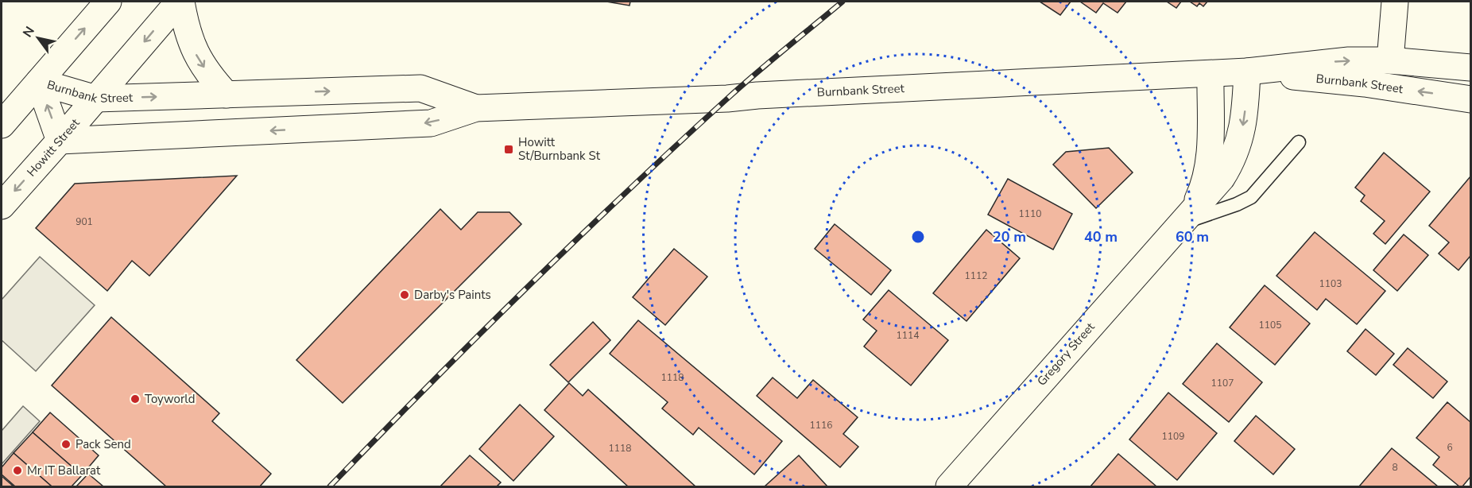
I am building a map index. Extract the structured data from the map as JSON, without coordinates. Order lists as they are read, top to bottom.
{
  "streets": {
    "main road": ["Burnbank Street", "Howitt Street", "Gregory Street"]
  },
  "crossings": [
    ["Burnbank Street", "Howitt Street"],
    ["Burnbank Street", "Gregory Street"]
  ],
  "places": {
    "transit": ["Howitt St/Burnbank St"],
    "other": [
      "Darby's Paints",
      "Toyworld",
      "Pack Send",
      "Mr IT Ballarat"
    ]
  },
  "house_numbers": [
    "1110",
    "901",
    "1112",
    "1103",
    "1105",
    "1114",
    "1118",
    "1107",
    "1116",
    "1109",
    "6",
    "1118",
    "8"
  ],
  "north": "top left",
  "rings": ["20 m", "40 m", "60 m"]
}
